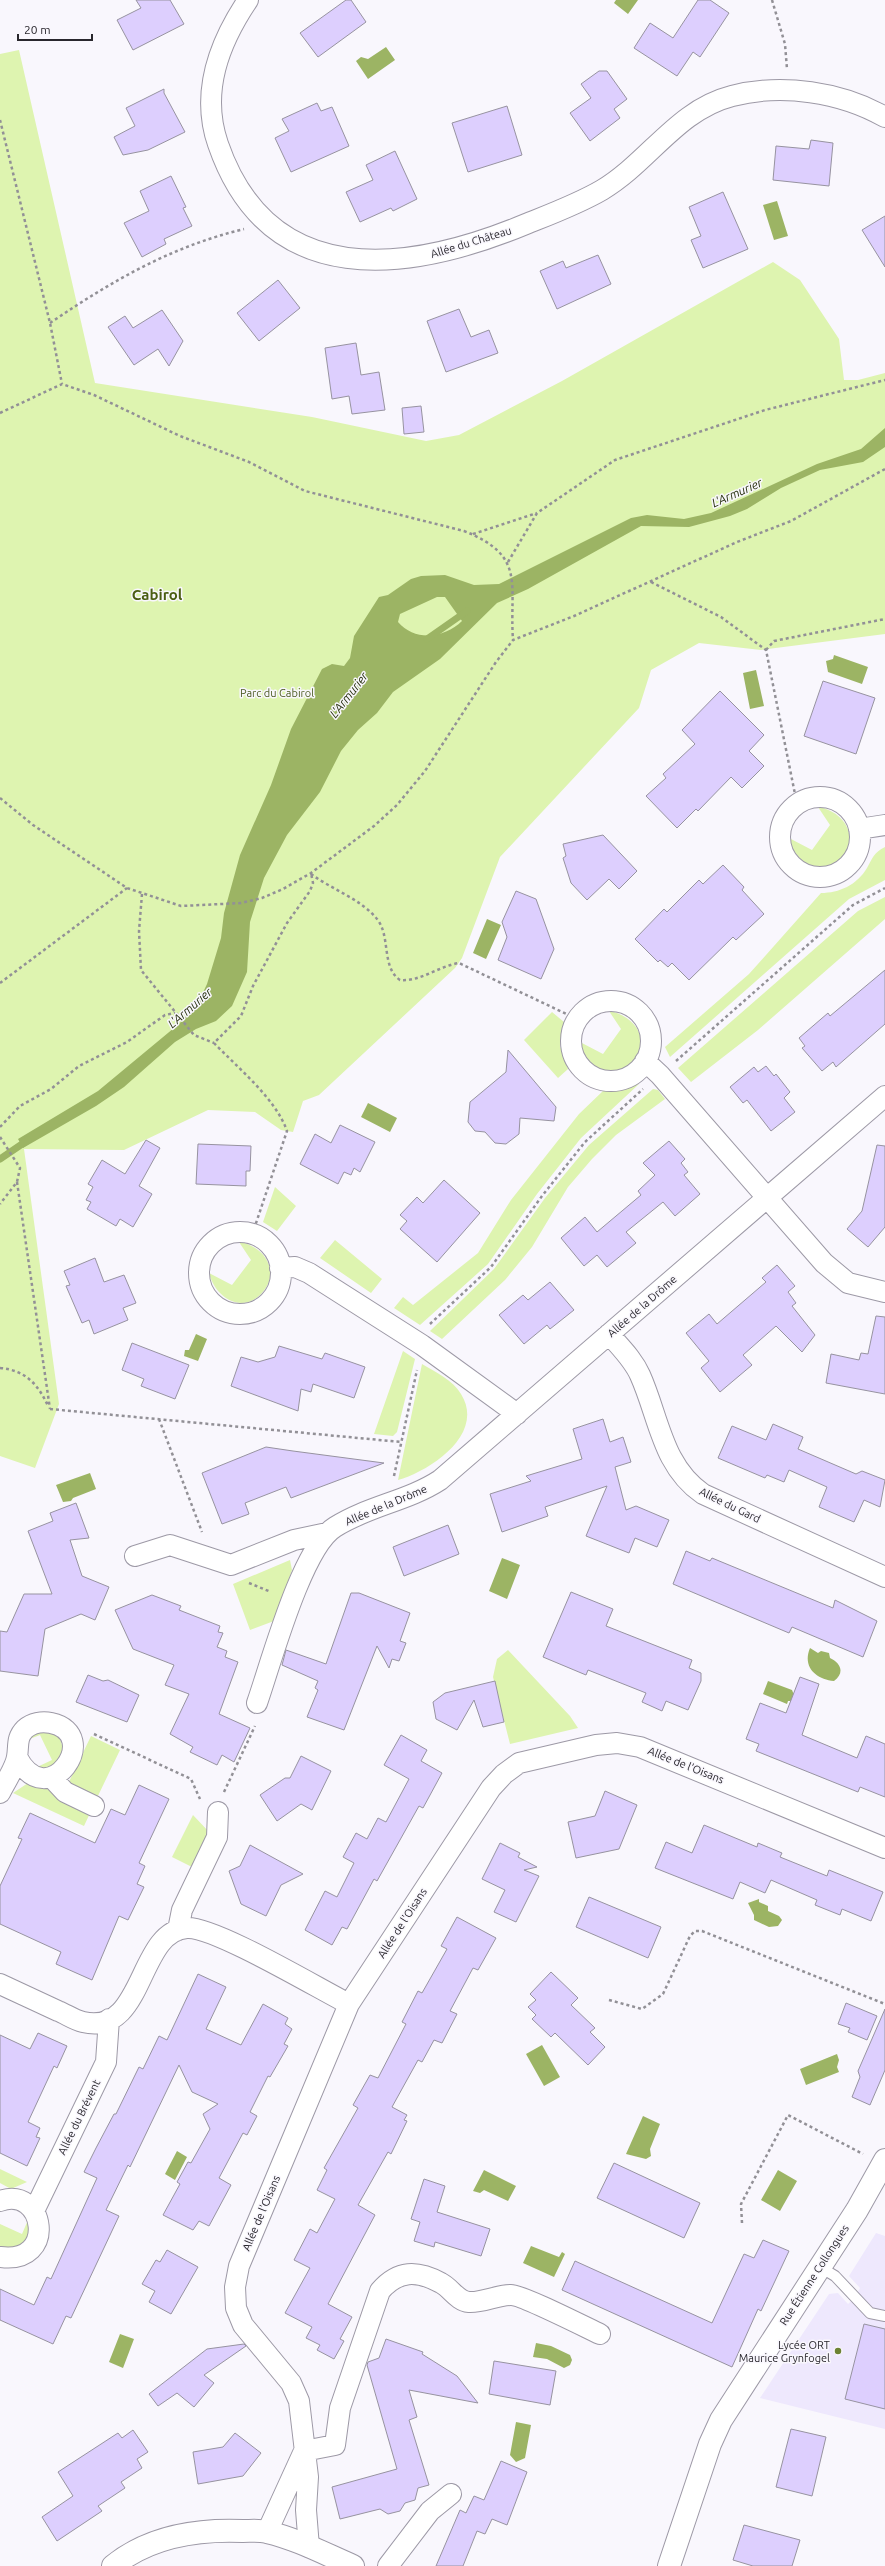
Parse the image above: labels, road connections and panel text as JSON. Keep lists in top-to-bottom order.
{
  "streets": {
    "main road": ["Rue Étienne Collongues"],
    "street": [
      "Allée du Château",
      "Allée de la Drôme",
      "Allée du Gard",
      "Allée de l'Oisans",
      "Allée du Brévent"
    ]
  },
  "crossings": [
    ["Allée de la Drôme", "Allée du Gard"]
  ],
  "districts": ["Cabirol"],
  "water": ["L'Armurier"],
  "parks": ["Parc du Cabirol"],
  "places": ["Lycée ORT Maurice Grynfogel"],
  "scale_bar": "20 m"
}
